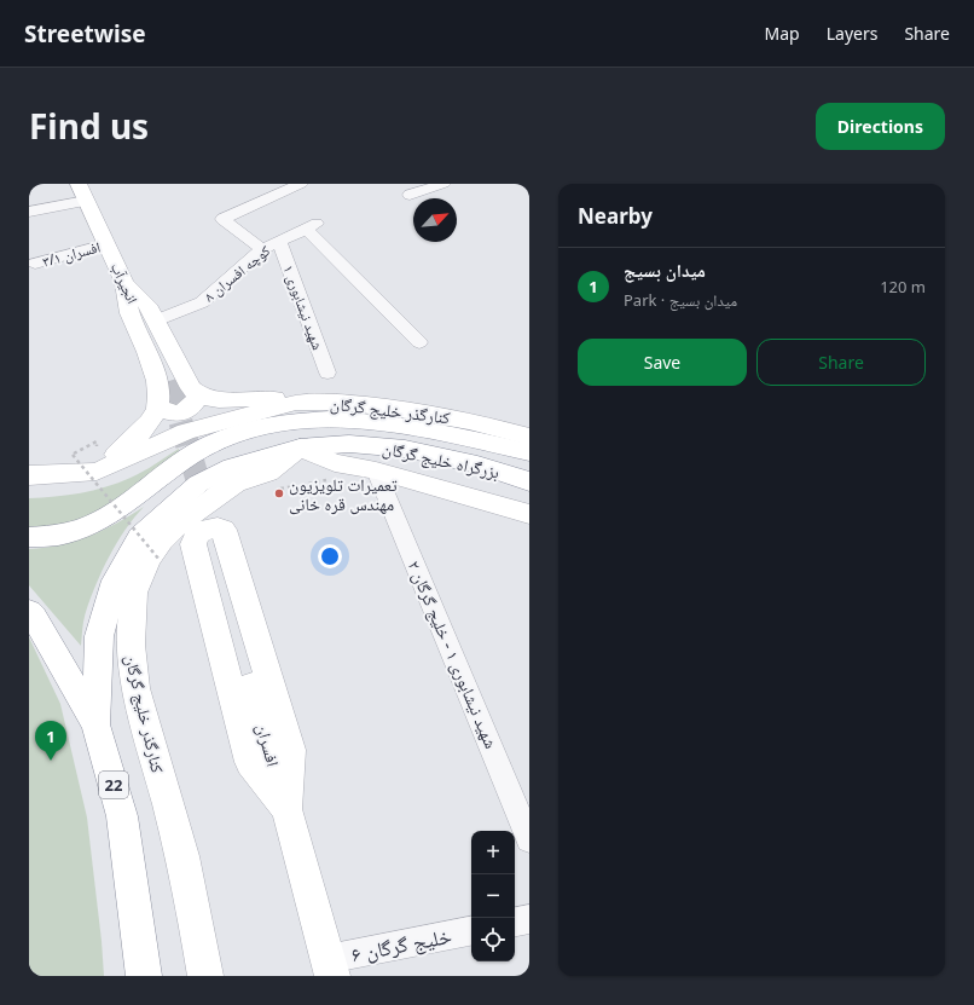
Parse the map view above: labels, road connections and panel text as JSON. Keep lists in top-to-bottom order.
{
  "streets": {
    "main road": [
      "انجیرآب",
      "کنارگذر خلیج گرگان",
      "بزرگراه خلیج گرگان",
      "افسران",
      "22"
    ],
    "street": [
      "افسران ۳/۱",
      "کوچه افسران ۸",
      "شهید نیشابوری ۱",
      "شهید نیشابوری ۱ - خلیج گرگان ۲",
      "خلیج گرگان ۶"
    ]
  },
  "crossings": [
    ["افسران ۳/۱", "انجیرآب"],
    ["کوچه افسران ۸", "شهید نیشابوری ۱"],
    ["کنارگذر خلیج گرگان", "بزرگراه خلیج گرگان"],
    ["کنارگذر خلیج گرگان", "افسران"],
    ["بزرگراه خلیج گرگان", "22"],
    ["افسران", "خلیج گرگان ۶"]
  ],
  "places": ["تعمیرات تلویزیون مهندس قره خانی"],
  "north": "top right",
  "page": {
    "header": "Streetwise",
    "nav": ["Map", "Layers", "Share"],
    "title": "Find us",
    "buttons": [
      "Directions",
      ["Save", "Share"]
    ],
    "heading": "Nearby",
    "list": [
      {
        "mark": "1",
        "name": "میدان بسیج",
        "note": "Park · میدان بسیج",
        "value": "120 m"
      }
    ],
    "pins": "1",
    "map_buttons": ["+", "−"]
  }
}
